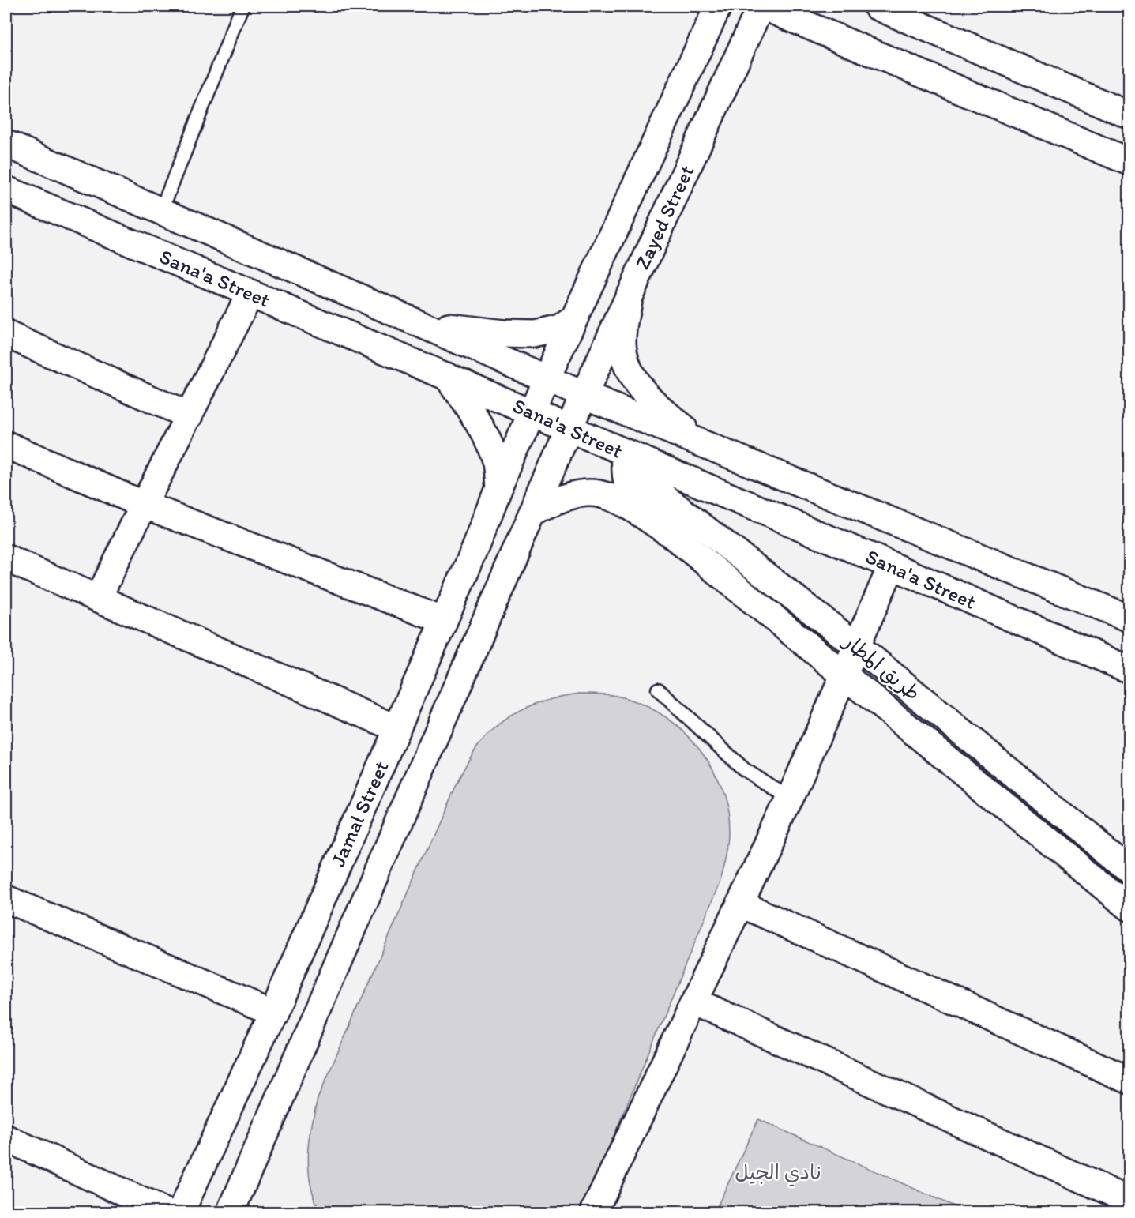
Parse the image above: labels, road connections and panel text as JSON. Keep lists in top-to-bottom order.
{
  "streets": {
    "main road": [
      "Zayed Street",
      "Sana'a Street",
      "طريق المطار",
      "Jamal Street"
    ]
  },
  "crossings": [
    ["Zayed Street", "Sana'a Street"],
    ["Zayed Street", "Jamal Street"],
    ["Sana'a Street", "طريق المطار"],
    ["Sana'a Street", "Jamal Street"]
  ],
  "parks": ["نادي الجيل"]
}
